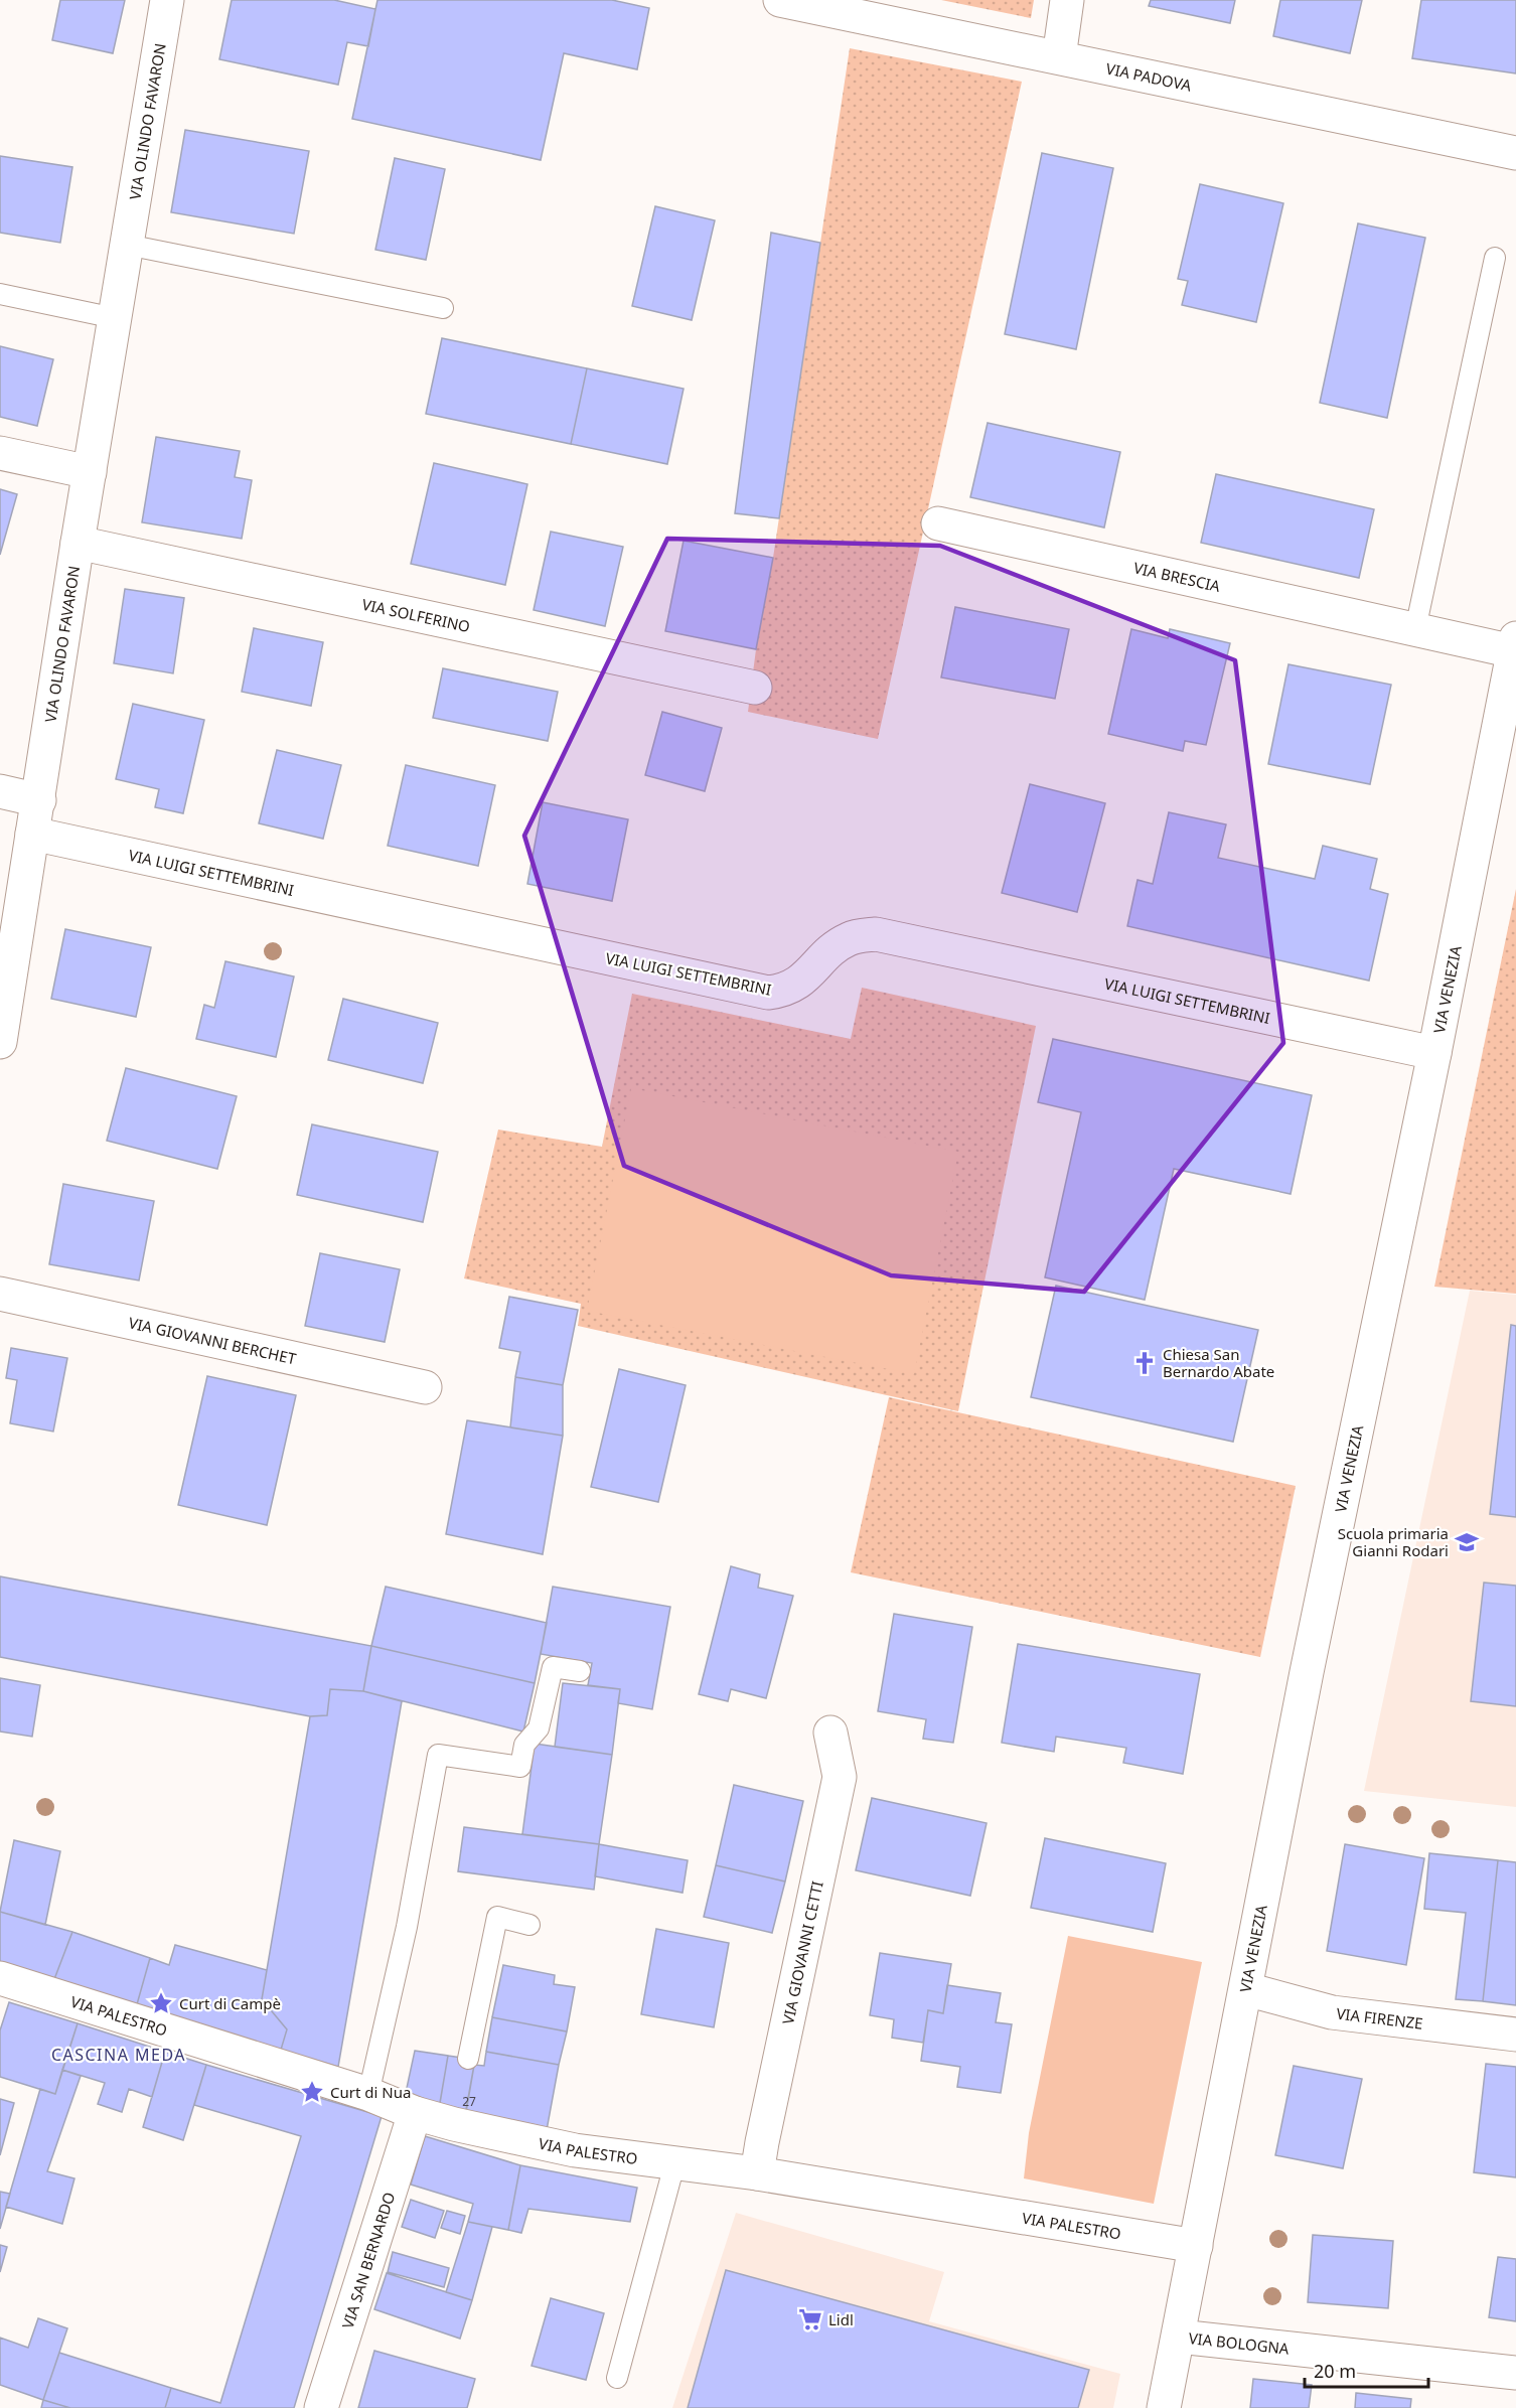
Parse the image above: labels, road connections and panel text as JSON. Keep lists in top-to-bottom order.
{
  "streets": {
    "street": [
      "VIA PADOVA",
      "VIA OLINDO FAVARON",
      "VIA BRESCIA",
      "VIA SOLFERINO",
      "VIA LUIGI SETTEMBRINI",
      "VIA VENEZIA",
      "VIA GIOVANNI BERCHET",
      "VIA GIOVANNI CETTI",
      "VIA PALESTRO",
      "VIA FIRENZE",
      "VIA SAN BERNARDO",
      "VIA BOLOGNA"
    ]
  },
  "crossings": [
    ["VIA OLINDO FAVARON", "VIA SOLFERINO"],
    ["VIA OLINDO FAVARON", "VIA LUIGI SETTEMBRINI"],
    ["VIA BRESCIA", "VIA VENEZIA"],
    ["VIA LUIGI SETTEMBRINI", "VIA VENEZIA"],
    ["VIA VENEZIA", "VIA PALESTRO"],
    ["VIA VENEZIA", "VIA FIRENZE"],
    ["VIA VENEZIA", "VIA BOLOGNA"],
    ["VIA GIOVANNI CETTI", "VIA PALESTRO"],
    ["VIA PALESTRO", "VIA SAN BERNARDO"]
  ],
  "districts": ["CASCINA MEDA"],
  "places": {
    "church": ["Chiesa San Bernardo Abate"],
    "school or university": ["Scuola primaria Gianni Rodari"],
    "place": ["Curt di Campè", "Curt di Nua"],
    "supermarket": ["Lidl"]
  },
  "house_numbers": ["27"],
  "scale_bar": "20 m"
}
